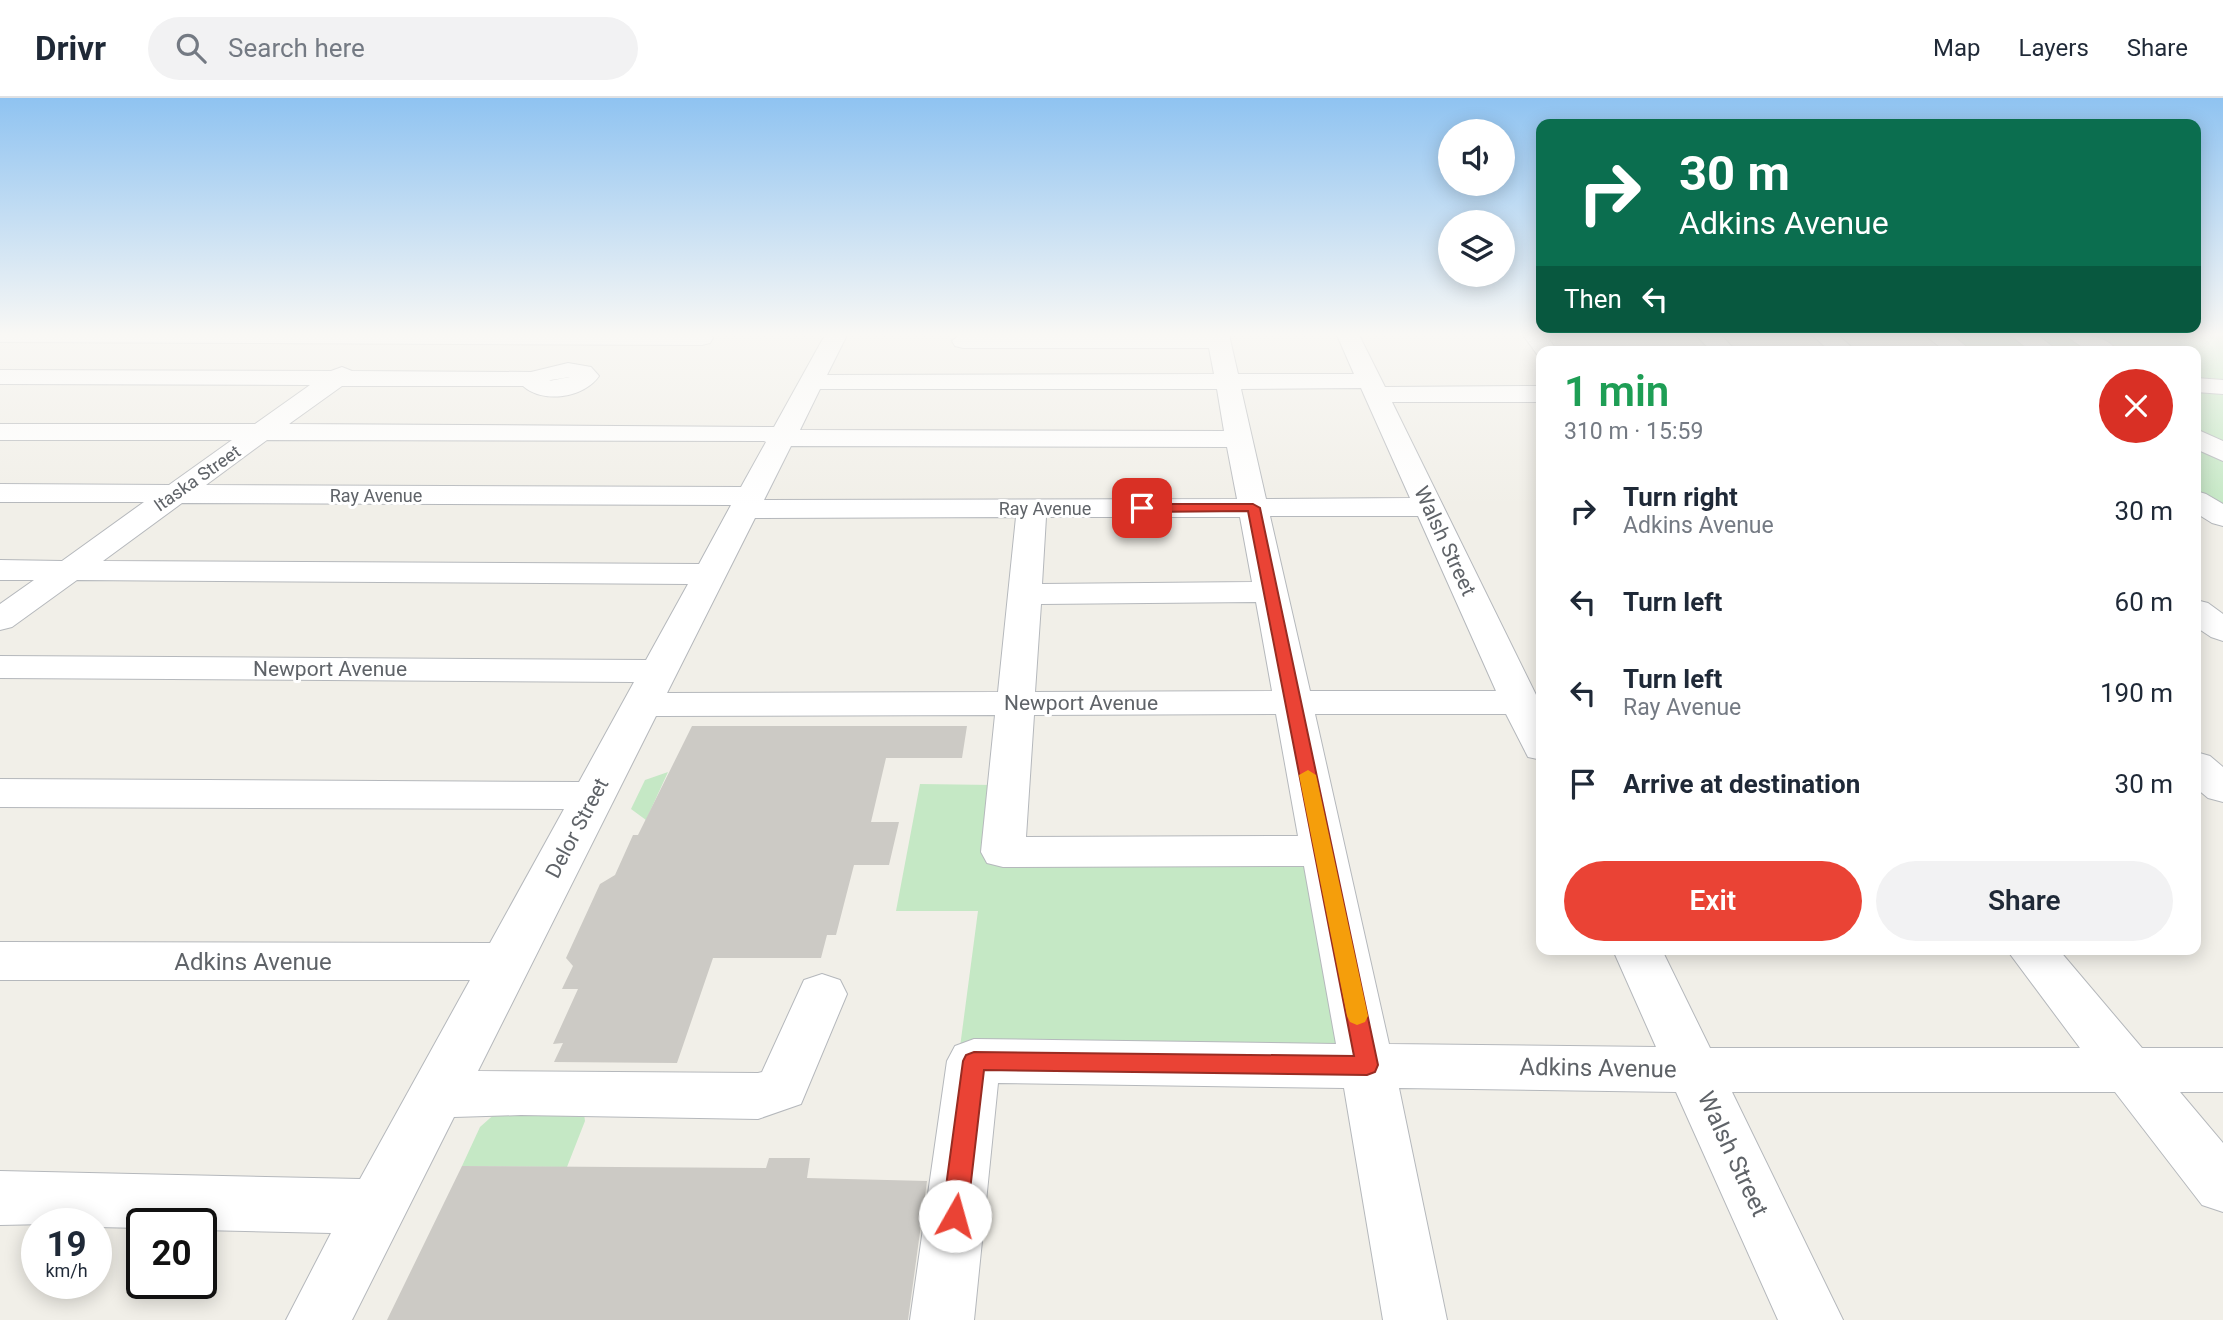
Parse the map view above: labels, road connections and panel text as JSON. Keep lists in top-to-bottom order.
{
  "streets": {
    "street": [
      "Itaska Street",
      "Ray Avenue",
      "Walsh Street",
      "Newport Avenue",
      "Delor Street",
      "Adkins Avenue"
    ]
  },
  "crossings": [
    ["Itaska Street", "Ray Avenue"],
    ["Ray Avenue", "Walsh Street"],
    ["Ray Avenue", "Delor Street"],
    ["Walsh Street", "Newport Avenue"],
    ["Walsh Street", "Adkins Avenue"],
    ["Newport Avenue", "Delor Street"],
    ["Delor Street", "Adkins Avenue"]
  ],
  "page": {
    "header": "Drivr",
    "search": "Search here",
    "nav": ["Map", "Layers", "Share"],
    "turn": ["30 m", "Adkins Avenue"],
    "then": "Then",
    "heading": ["1 min", "310 m · 15:59"],
    "list": [
      {
        "name": "Turn right",
        "note": "Adkins Avenue",
        "value": "30 m"
      },
      {
        "name": "Turn left",
        "value": "60 m"
      },
      {
        "name": "Turn left",
        "note": "Ray Avenue",
        "value": "190 m"
      },
      {
        "name": "Arrive at destination",
        "value": "30 m"
      }
    ],
    "buttons": ["Exit", "Share"],
    "speed": "19 km/h",
    "limit": "20"
  }
}
